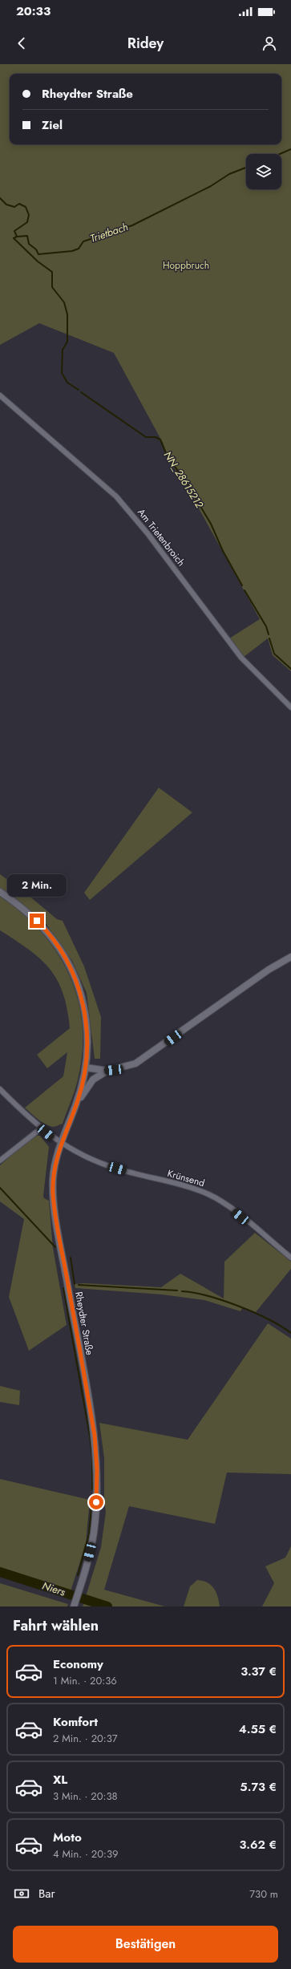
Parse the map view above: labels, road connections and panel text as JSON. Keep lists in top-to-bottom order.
{
  "streets": {
    "main road": ["Rheydter Straße"],
    "street": ["Am Trietenbroich", "Krünsend"]
  },
  "crossings": [
    ["Krünsend", "Rheydter Straße"]
  ],
  "water": ["Trietbach", "NN_28615212", "Niers"],
  "parks": ["Hoppbruch"],
  "page": {
    "status": "20:33",
    "header": "Ridey",
    "banner": ["Rheydter Straße", "Ziel"],
    "bubble": "2 Min.",
    "heading": "Fahrt wählen",
    "list": [
      {
        "name": "Economy",
        "note": "1 Min. · 20:36",
        "value": "3.37 €"
      },
      {
        "name": "Komfort",
        "note": "2 Min. · 20:37",
        "value": "4.55 €"
      },
      {
        "name": "XL",
        "note": "3 Min. · 20:38",
        "value": "5.73 €"
      },
      {
        "name": "Moto",
        "note": "4 Min. · 20:39",
        "value": "3.62 €"
      }
    ],
    "pay": ["Bar", "730 m"],
    "buttons": "Bestätigen"
  }
}
